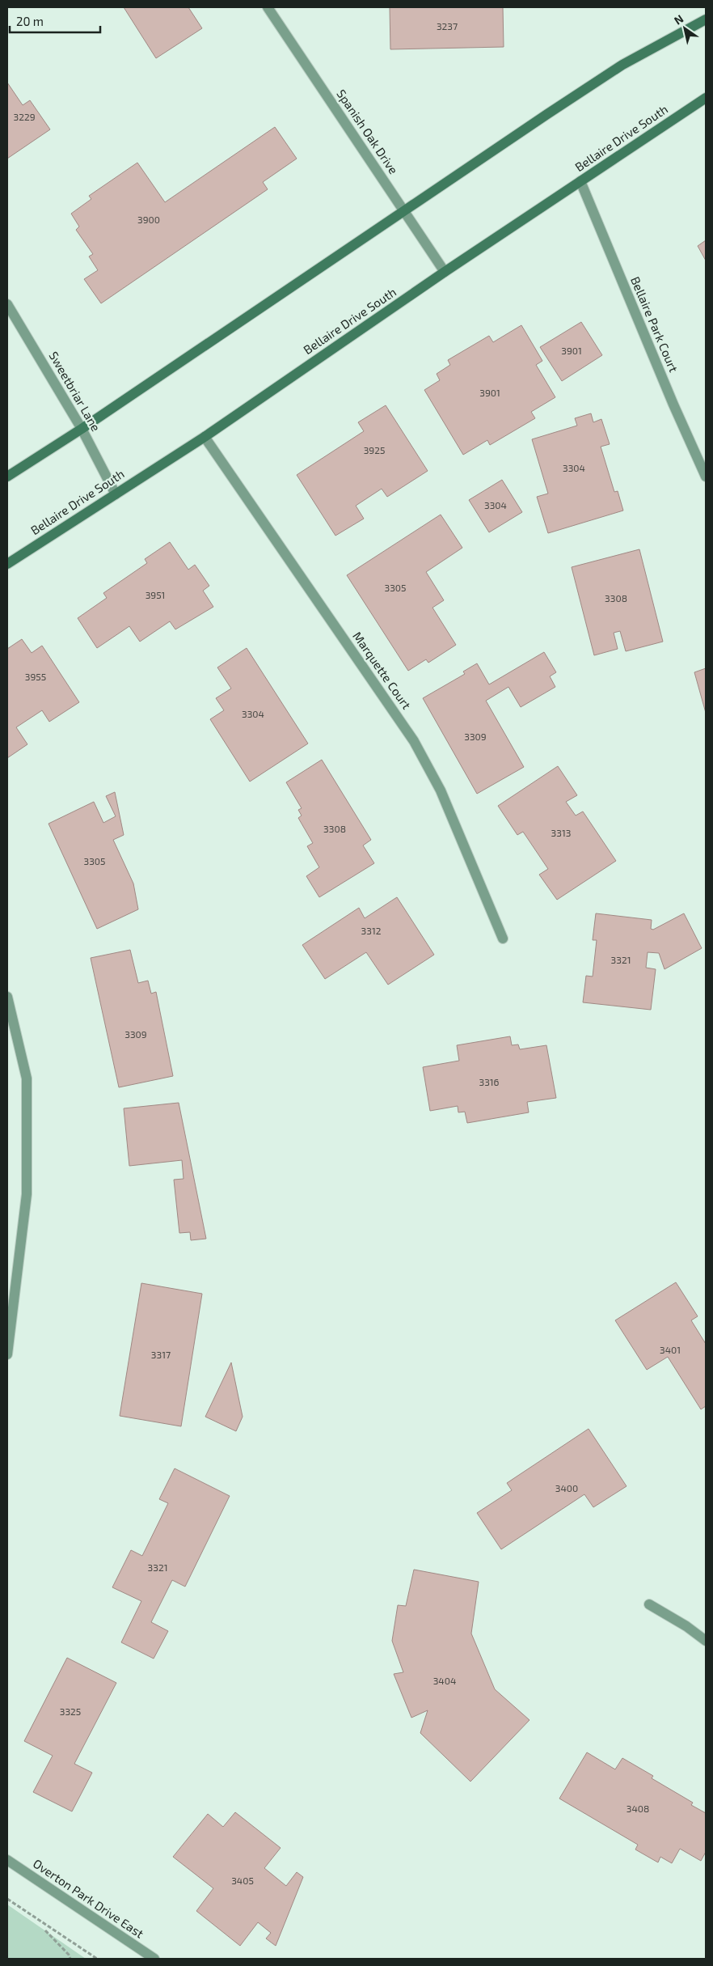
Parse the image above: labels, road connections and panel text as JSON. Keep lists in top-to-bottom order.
{
  "streets": {
    "main road": ["Bellaire Drive South"],
    "street": [
      "Spanish Oak Drive",
      "Bellaire Park Court",
      "Sweetbriar Lane",
      "Marquette Court",
      "Overton Park Drive East"
    ]
  },
  "crossings": [
    ["Spanish Oak Drive", "Bellaire Drive South"],
    ["Bellaire Drive South", "Bellaire Park Court"],
    ["Bellaire Drive South", "Sweetbriar Lane"],
    ["Bellaire Drive South", "Marquette Court"]
  ],
  "house_numbers": [
    "3237",
    "3229",
    "3900",
    "3901",
    "3901",
    "3925",
    "3304",
    "3304",
    "3305",
    "3951",
    "3308",
    "3955",
    "3304",
    "3309",
    "3308",
    "3313",
    "3305",
    "3312",
    "3321",
    "3309",
    "3316",
    "3401",
    "3317",
    "3400",
    "3321",
    "3404",
    "3325",
    "3408",
    "3405"
  ],
  "scale_bar": "20 m",
  "north": "top left"
}
